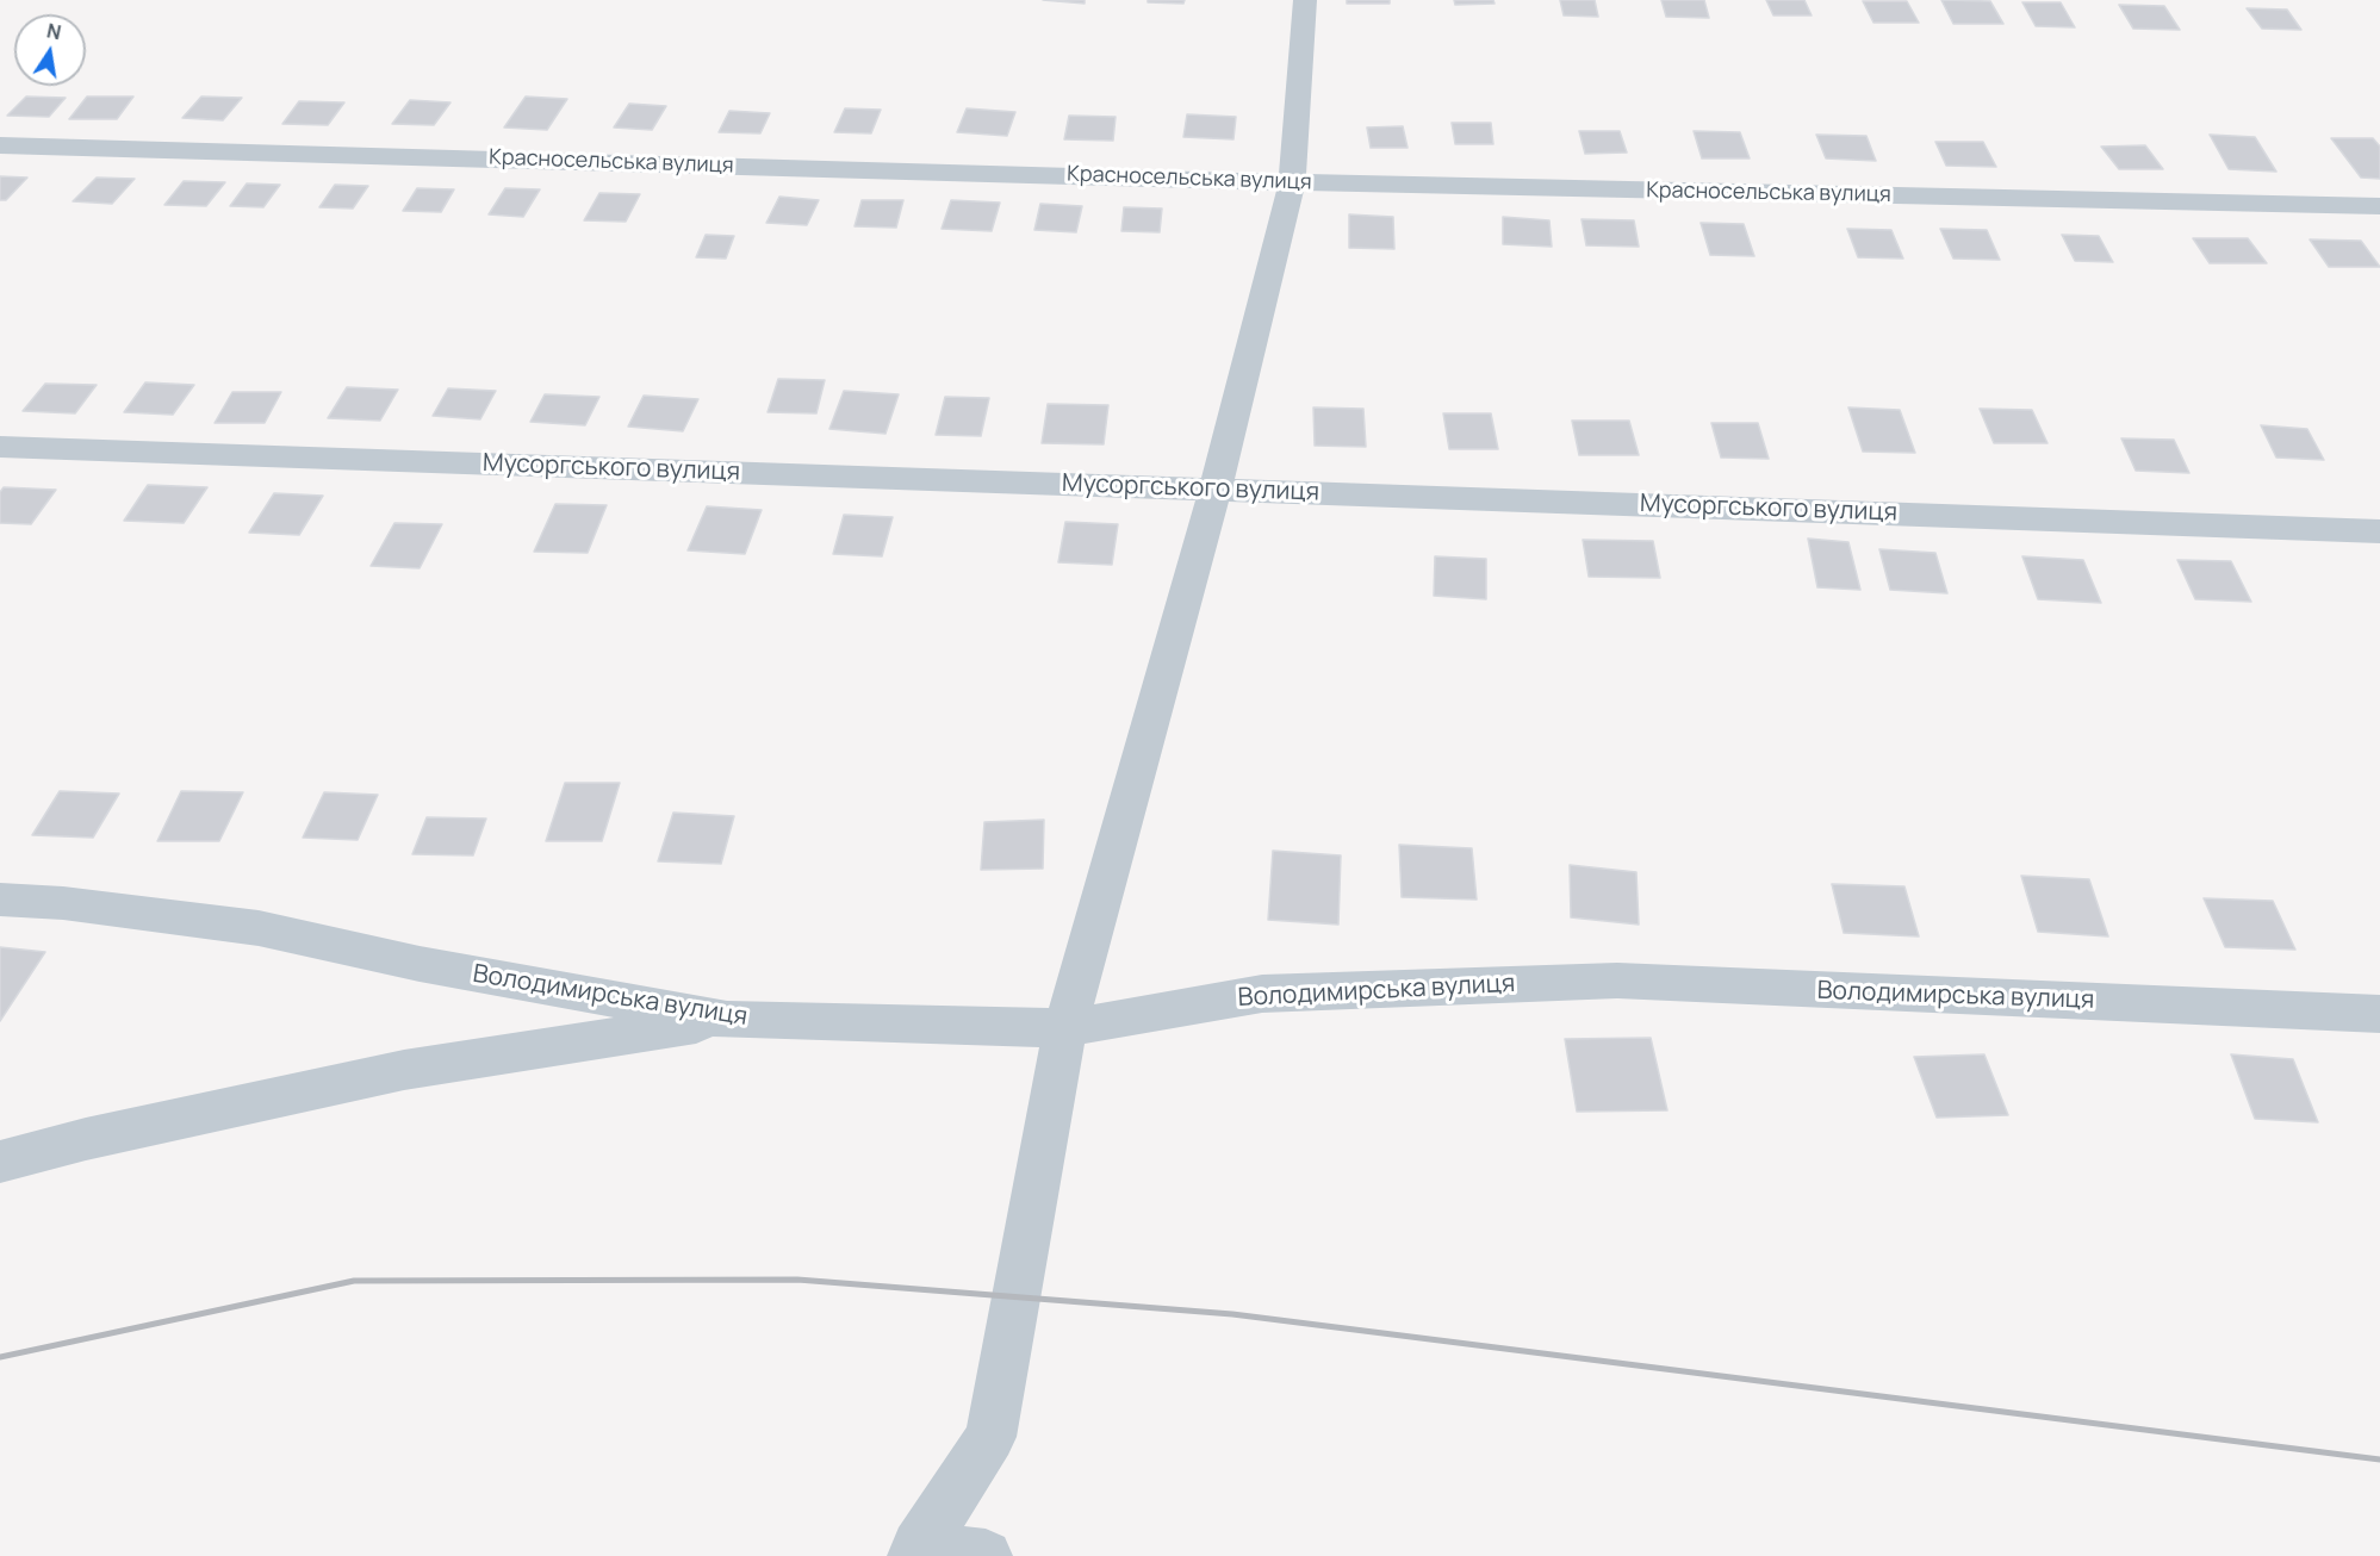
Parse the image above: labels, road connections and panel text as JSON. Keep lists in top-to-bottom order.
{
  "streets": {
    "street": ["Красносельська вулиця", "Мусоргського вулиця", "Володимирська вулиця"]
  },
  "north": "top"
}
